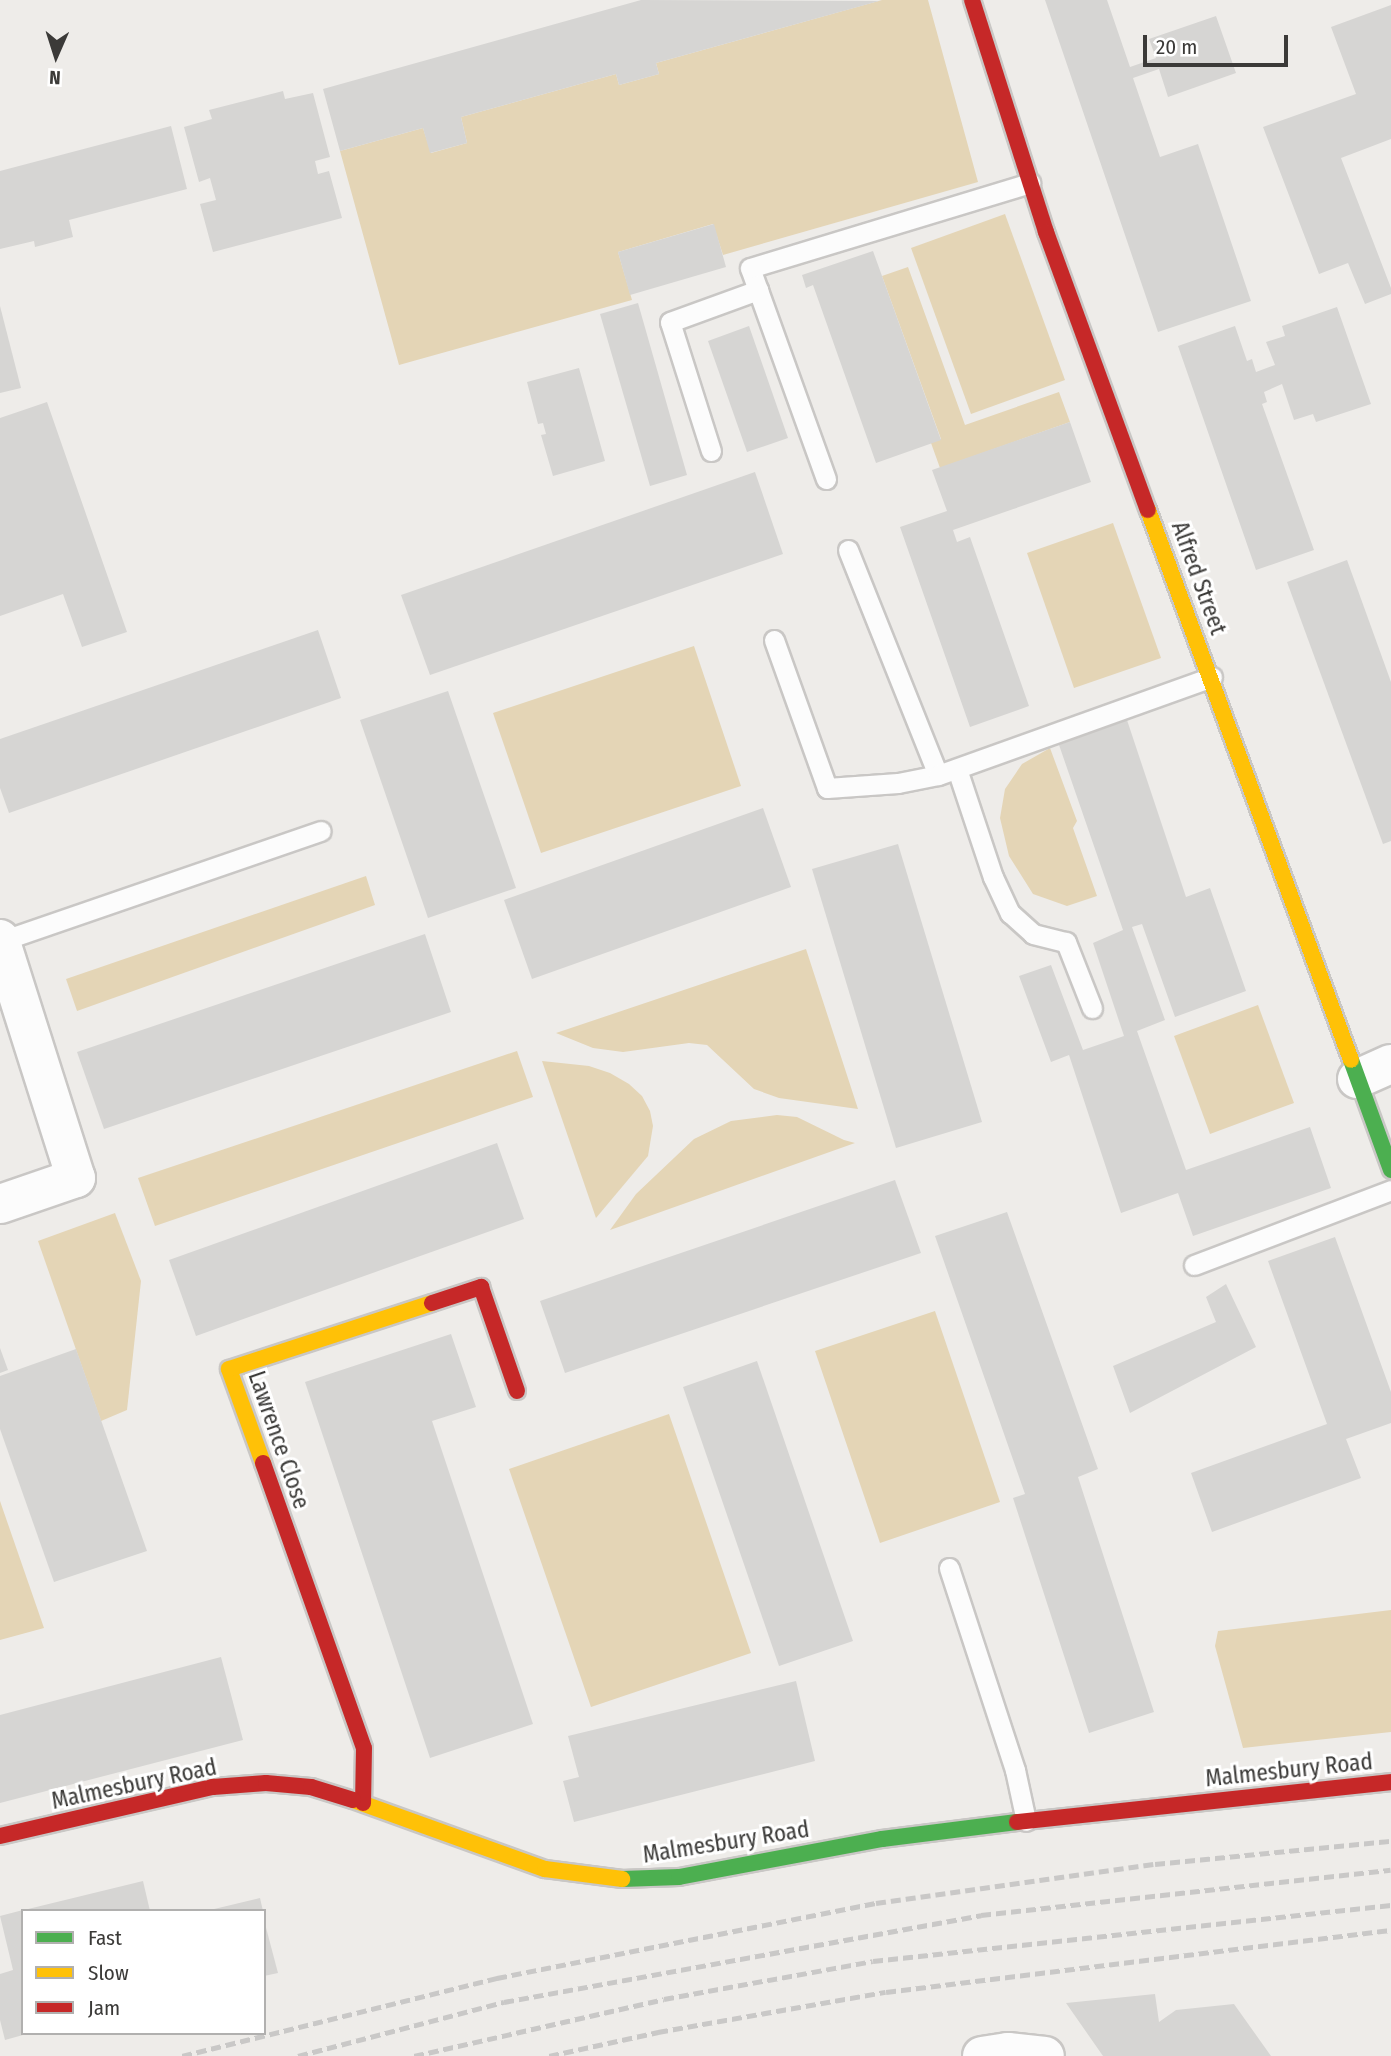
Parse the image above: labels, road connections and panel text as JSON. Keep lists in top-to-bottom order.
{
  "streets": {
    "street": ["Alfred Street", "Lawrence Close", "Malmesbury Road"]
  },
  "crossings": [
    ["Lawrence Close", "Malmesbury Road"]
  ],
  "legend": ["Fast", "Slow", "Jam"],
  "scale_bar": "20 m",
  "north": "bottom"
}
